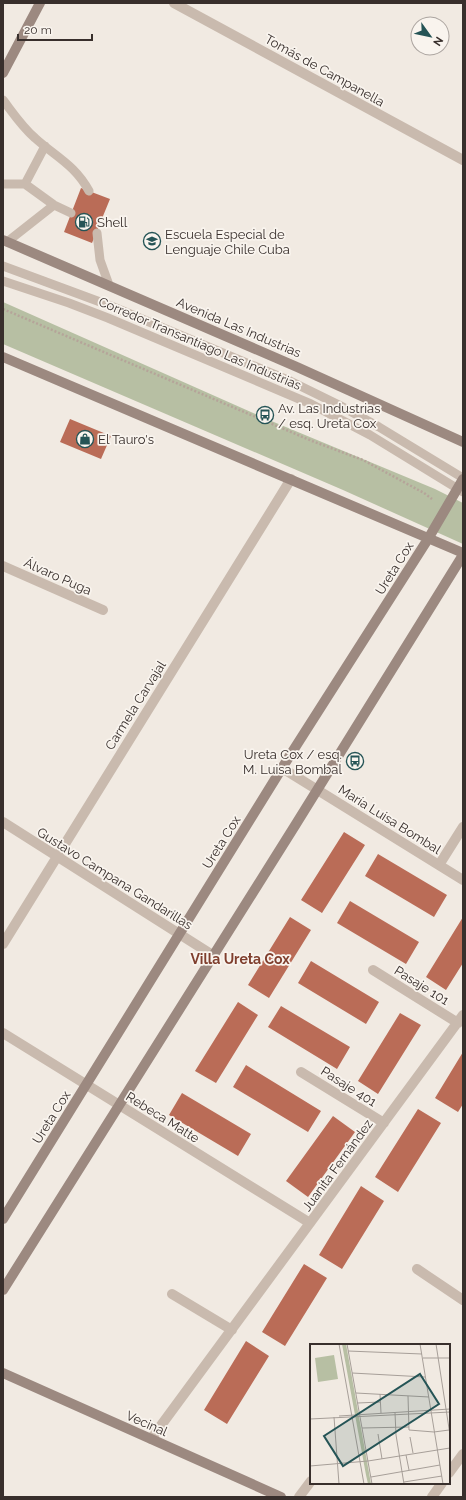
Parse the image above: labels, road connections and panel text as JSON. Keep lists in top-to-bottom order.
{
  "streets": {
    "street": [
      "Tomás de Campanella",
      "Avenida Las Industrias",
      "Ureta Cox",
      "Álvaro Puga",
      "Carmela Carvajal",
      "María Luisa Bombal",
      "Gustavo Campana Gandarillas",
      "Pasaje 101",
      "Pasaje 401",
      "Rebeca Matte",
      "Juanita Fernández",
      "Vecinal"
    ],
    "lane": ["Corredor Transantiago Las Industrias"]
  },
  "crossings": [
    ["Corredor Transantiago Las Industrias", "Ureta Cox"],
    ["Ureta Cox", "María Luisa Bombal"],
    ["Ureta Cox", "Gustavo Campana Gandarillas"],
    ["Ureta Cox", "Rebeca Matte"],
    ["Carmela Carvajal", "Gustavo Campana Gandarillas"],
    ["Pasaje 101", "Juanita Fernández"],
    ["Pasaje 401", "Juanita Fernández"],
    ["Rebeca Matte", "Juanita Fernández"],
    ["Juanita Fernández", "Vecinal"]
  ],
  "districts": ["Villa Ureta Cox"],
  "places": {
    "fuel station": ["Shell"],
    "school or university": ["Escuela Especial de Lenguaje Chile Cuba"],
    "bus stop": ["Av. Las Industrias / esq. Ureta Cox", "Ureta Cox / esq. M. Luisa Bombal"],
    "shop": ["El Tauro's"]
  },
  "scale_bar": "20 m",
  "north": "bottom right"
}
